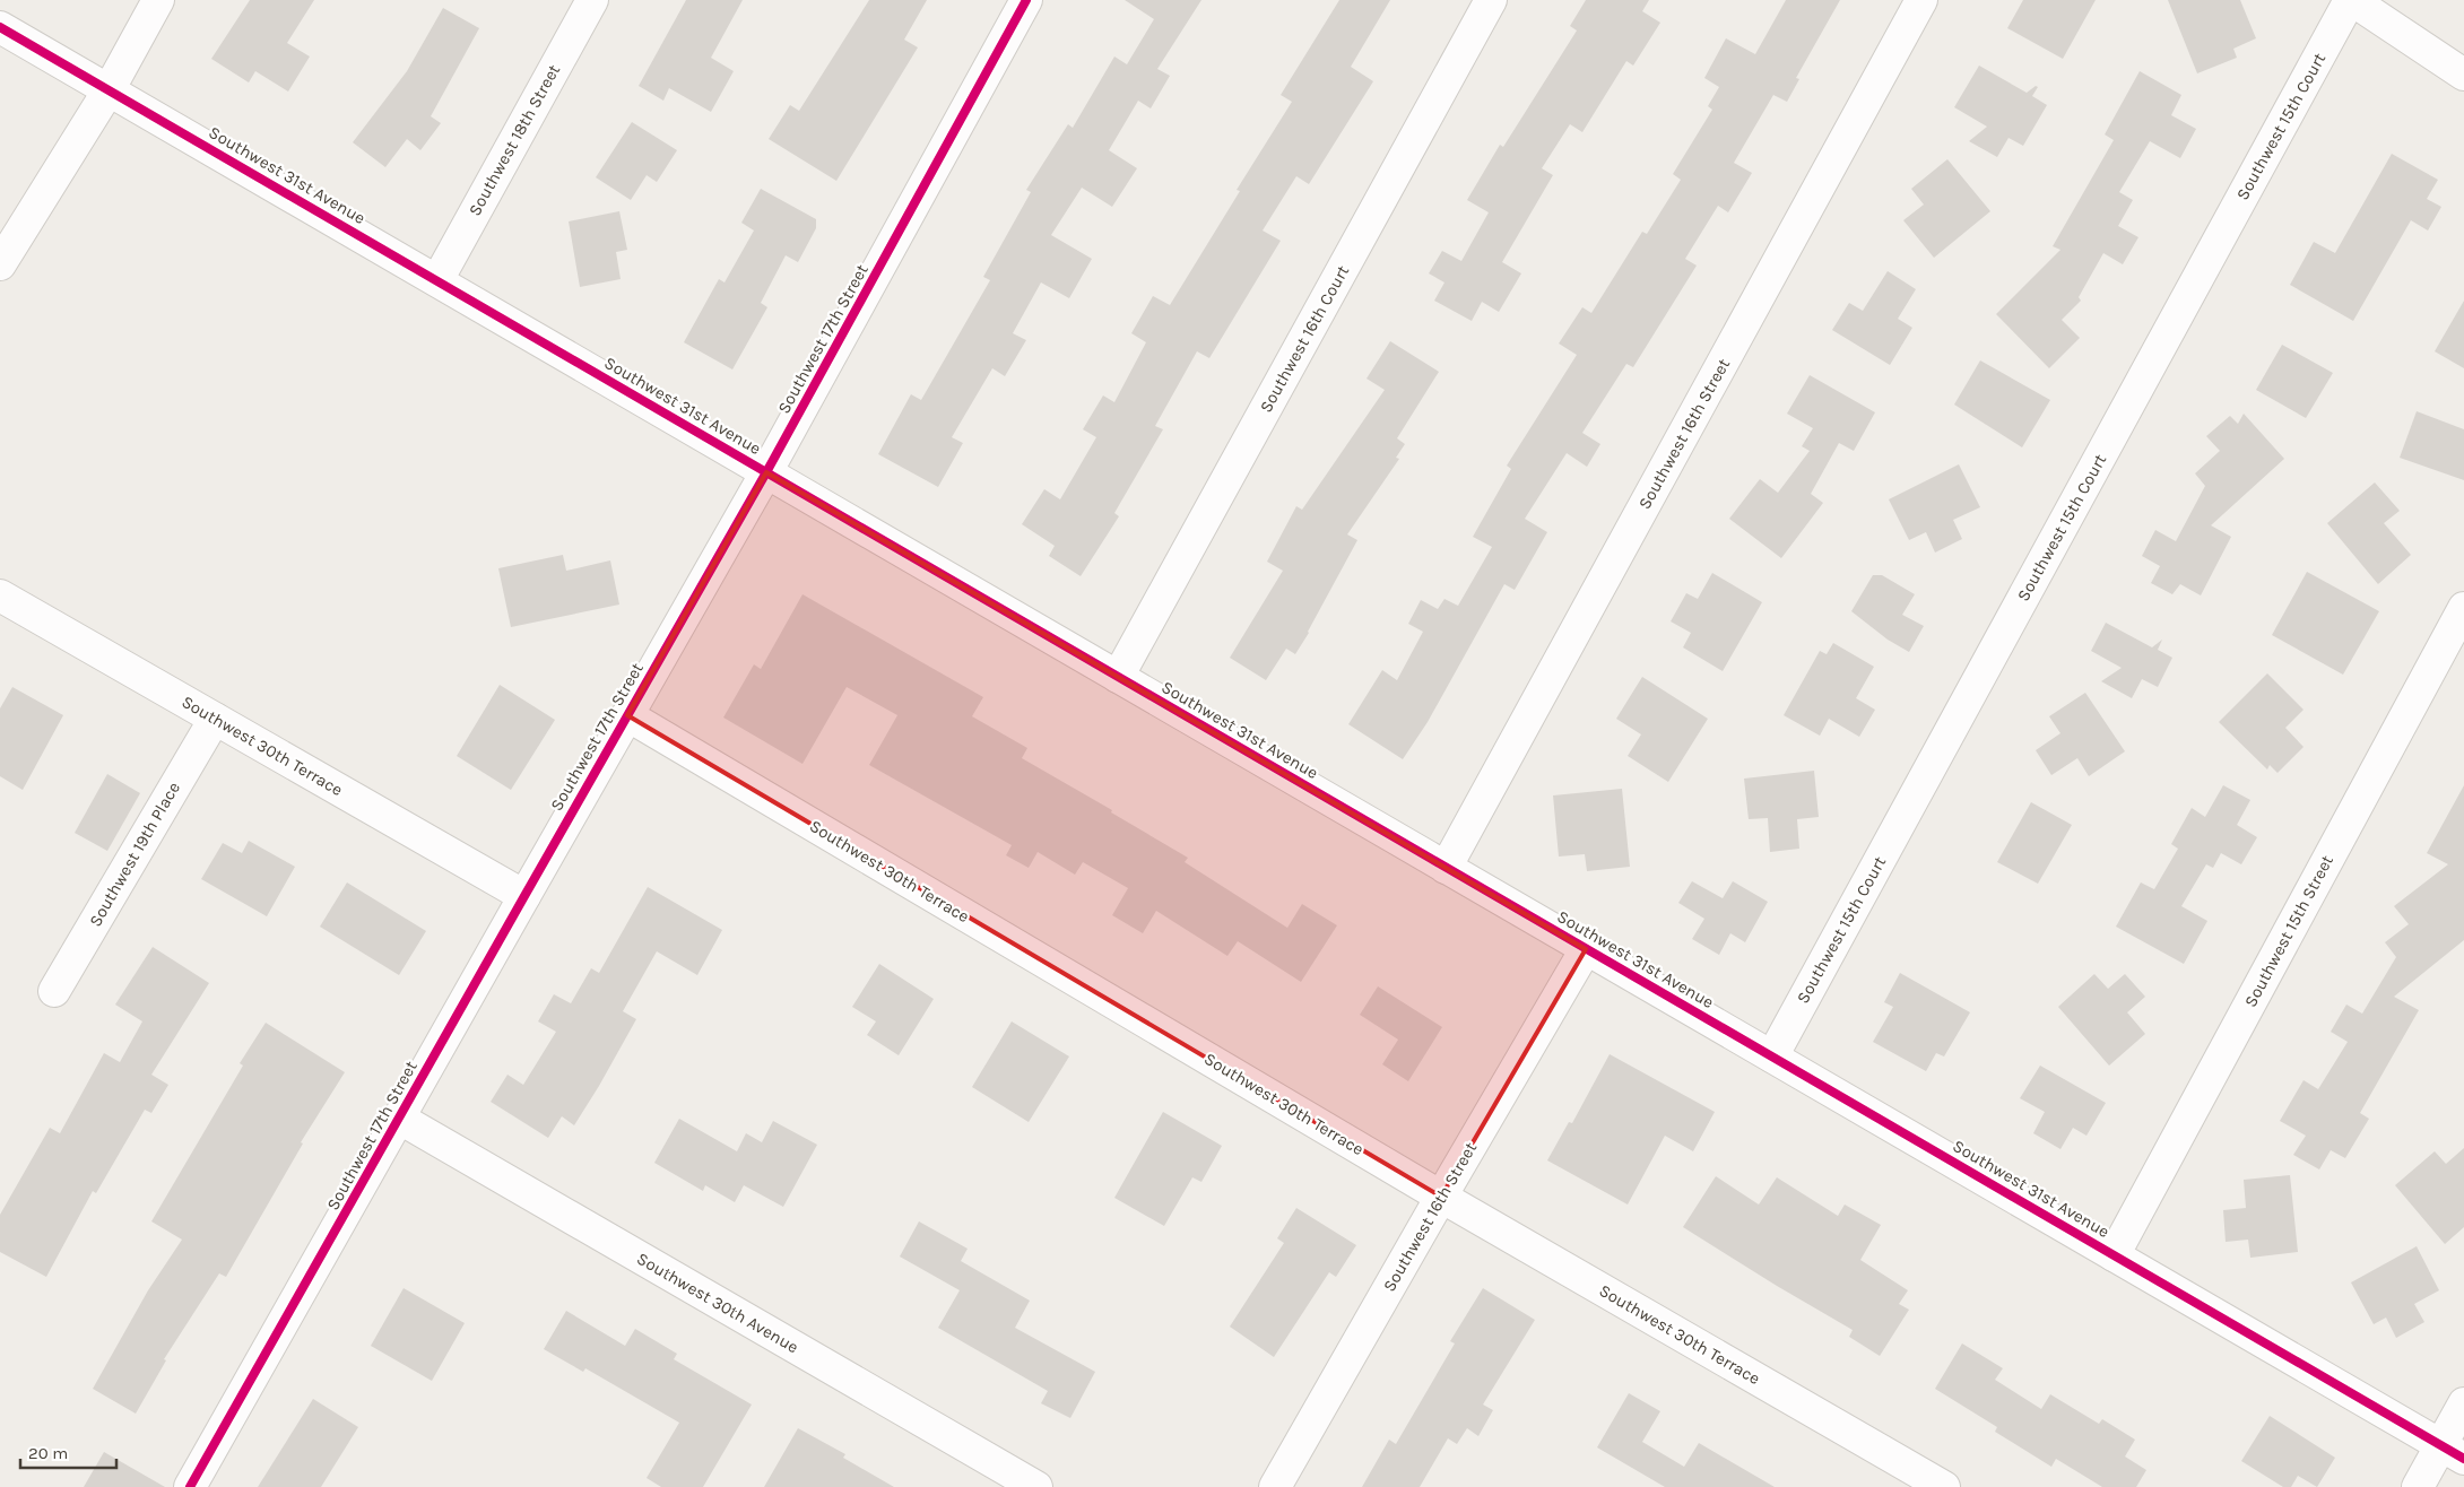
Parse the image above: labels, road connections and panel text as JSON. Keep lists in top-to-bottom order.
{
  "streets": {
    "street": [
      "Southwest 15th Court",
      "Southwest 18th Street",
      "Southwest 31st Avenue",
      "Southwest 17th Street",
      "Southwest 16th Court",
      "Southwest 16th Street",
      "Southwest 30th Terrace",
      "Southwest 19th Place",
      "Southwest 15th Street",
      "Southwest 30th Avenue"
    ]
  },
  "crossings": [
    ["Southwest 15th Court", "Southwest 31st Avenue"],
    ["Southwest 18th Street", "Southwest 31st Avenue"],
    ["Southwest 31st Avenue", "Southwest 17th Street"],
    ["Southwest 31st Avenue", "Southwest 16th Court"],
    ["Southwest 31st Avenue", "Southwest 16th Street"],
    ["Southwest 31st Avenue", "Southwest 15th Street"],
    ["Southwest 17th Street", "Southwest 30th Terrace"],
    ["Southwest 17th Street", "Southwest 30th Avenue"],
    ["Southwest 16th Street", "Southwest 30th Terrace"],
    ["Southwest 30th Terrace", "Southwest 19th Place"]
  ],
  "scale_bar": "20 m"
}
